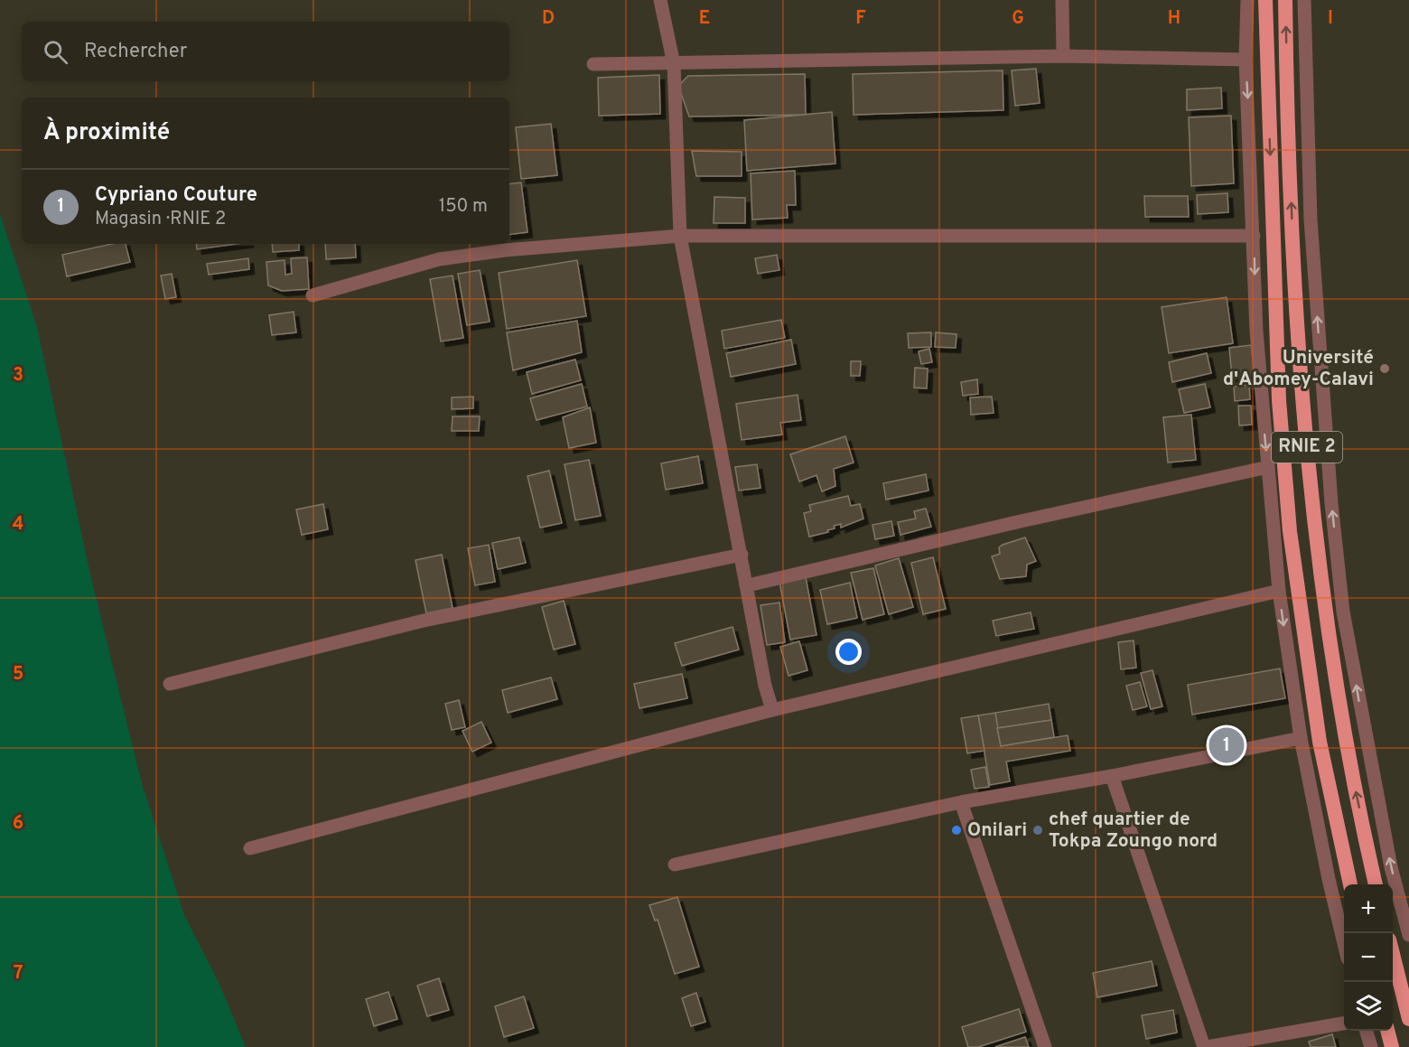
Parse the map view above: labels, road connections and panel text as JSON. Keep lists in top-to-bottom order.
{
  "streets": {
    "highway": ["RNIE 2"]
  },
  "places": ["Université d'Abomey-Calavi", "Onilari", "chef quartier de Tokpa Zoungo nord"],
  "page": {
    "search": "Rechercher",
    "heading": "À proximité",
    "list": [
      {
        "mark": "1",
        "name": "Cypriano Couture",
        "note": "Magasin · RNIE 2",
        "value": "150 m"
      }
    ],
    "pins": "1",
    "map_buttons": ["+", "−"]
  },
  "grid": {
    "columns": [
      "D",
      "E",
      "F",
      "G",
      "H",
      "I"
    ],
    "rows": [
      "3",
      "4",
      "5",
      "6",
      "7"
    ]
  }
}
